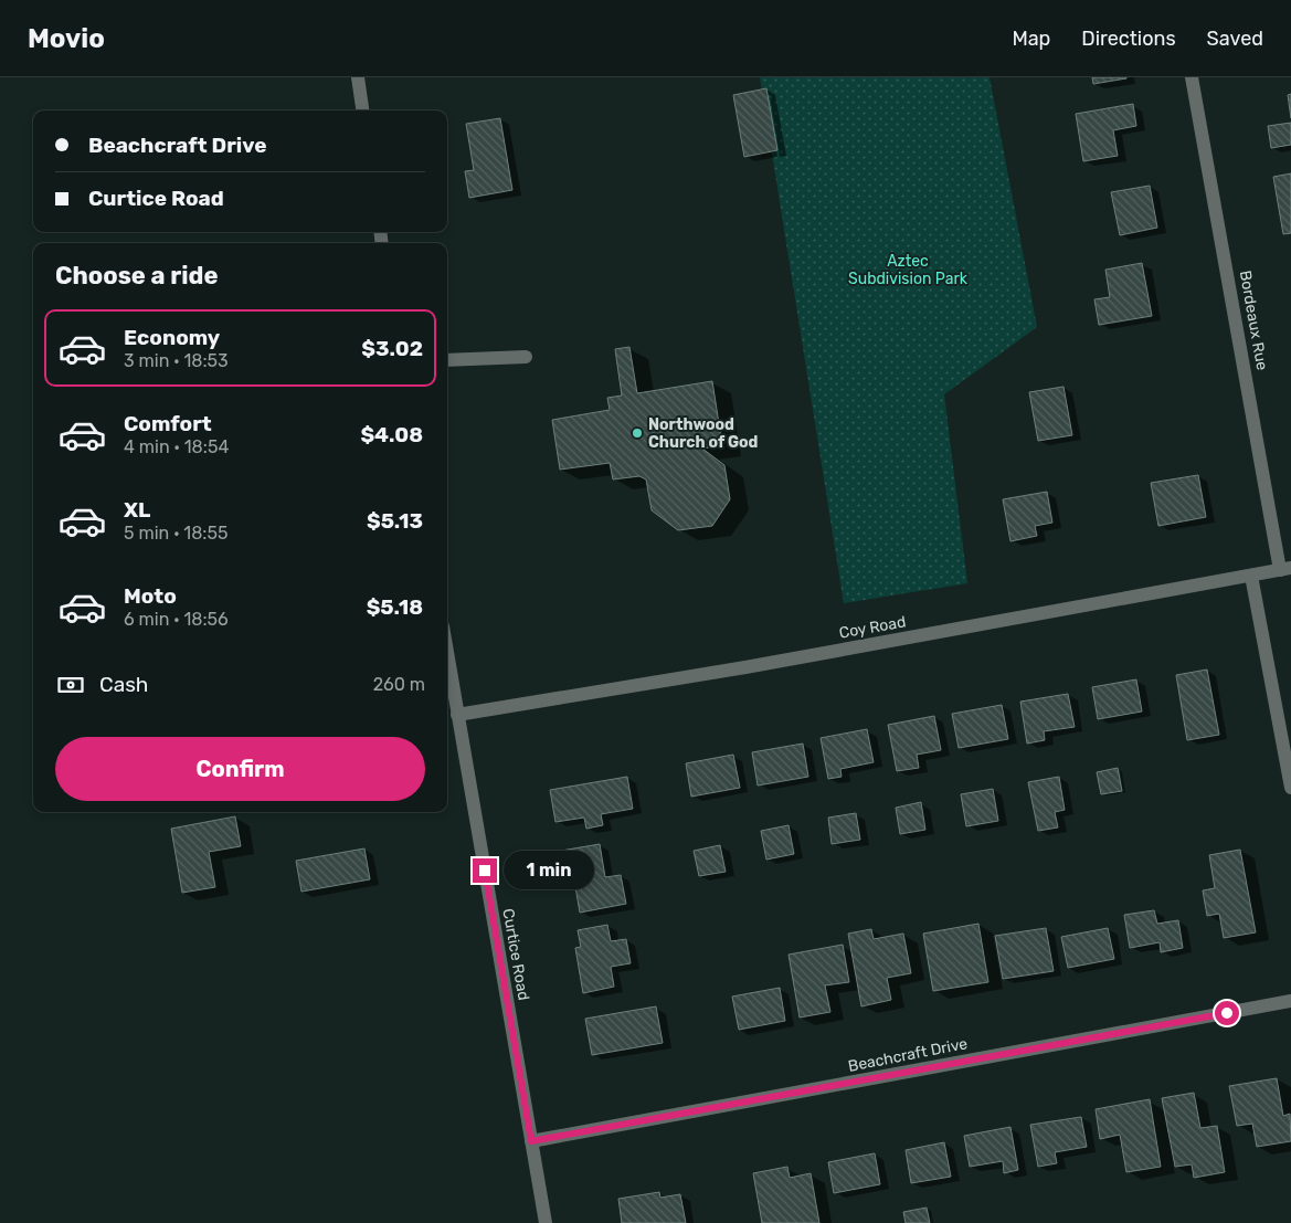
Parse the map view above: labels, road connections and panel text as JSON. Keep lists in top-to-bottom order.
{
  "streets": {
    "street": [
      "Bordeaux Rue",
      "Coy Road",
      "Curtice Road",
      "Beachcraft Drive"
    ]
  },
  "crossings": [
    ["Bordeaux Rue", "Coy Road"],
    ["Coy Road", "Curtice Road"],
    ["Curtice Road", "Beachcraft Drive"]
  ],
  "parks": ["Aztec Subdivision Park"],
  "places": ["Northwood Church of God"],
  "page": {
    "header": "Movio",
    "nav": ["Map", "Directions", "Saved"],
    "banner": ["Beachcraft Drive", "Curtice Road"],
    "heading": "Choose a ride",
    "list": [
      {
        "name": "Economy",
        "note": "3 min · 18:53",
        "value": "$3.02"
      },
      {
        "name": "Comfort",
        "note": "4 min · 18:54",
        "value": "$4.08"
      },
      {
        "name": "XL",
        "note": "5 min · 18:55",
        "value": "$5.13"
      },
      {
        "name": "Moto",
        "note": "6 min · 18:56",
        "value": "$5.18"
      }
    ],
    "pay": ["Cash", "260 m"],
    "buttons": "Confirm",
    "bubble": "1 min"
  }
}
